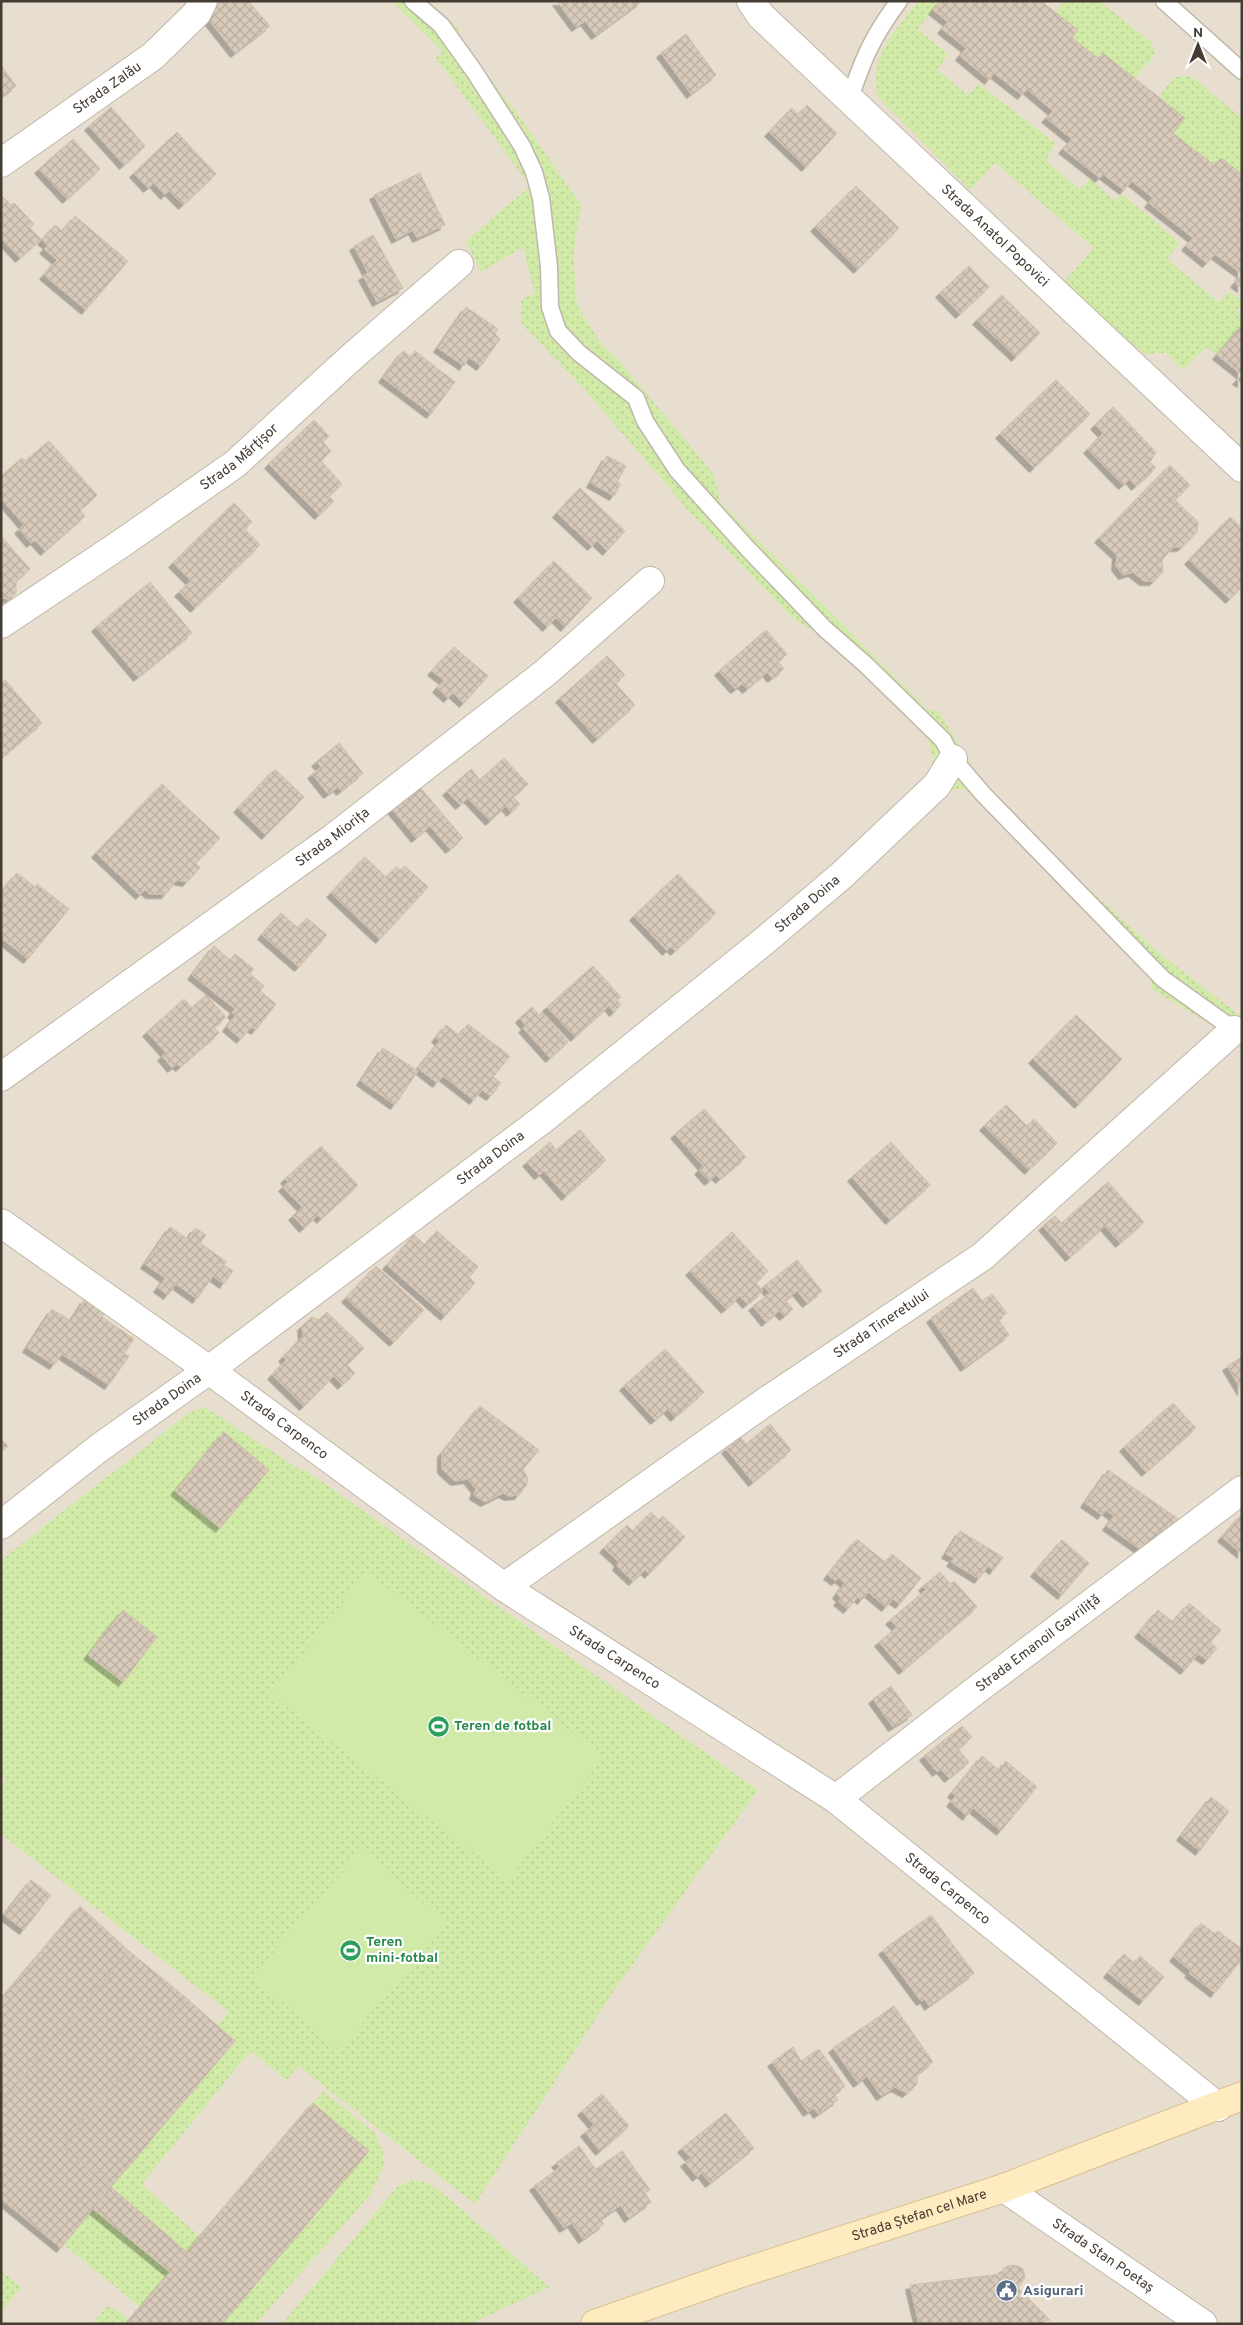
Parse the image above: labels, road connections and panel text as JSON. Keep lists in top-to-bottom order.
{
  "streets": {
    "main road": ["Strada Ștefan cel Mare"],
    "street": [
      "Strada Zalău",
      "Strada Anatol Popovici",
      "Strada Mărțișor",
      "Strada Miorița",
      "Strada Doina",
      "Strada Tineretului",
      "Strada Carpenco",
      "Strada Emanoil Gavriliță",
      "Strada Stan Poetaș"
    ]
  },
  "crossings": [
    ["Strada Doina", "Strada Carpenco"],
    ["Strada Tineretului", "Strada Carpenco"],
    ["Strada Carpenco", "Strada Emanoil Gavriliță"],
    ["Strada Carpenco", "Strada Ștefan cel Mare"],
    ["Strada Ștefan cel Mare", "Strada Stan Poetaș"]
  ],
  "places": {
    "sports": ["Teren de fotbal", "Teren mini-fotbal"],
    "public building": ["Asigurari"]
  },
  "north": "top"
}
